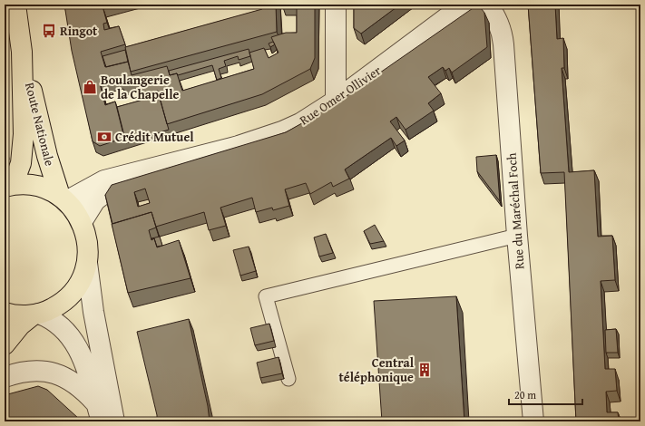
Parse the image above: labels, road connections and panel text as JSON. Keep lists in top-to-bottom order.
{
  "streets": {
    "main road": ["Route Nationale"],
    "street": ["Rue Omer Ollivier", "Rue du Maréchal Foch"]
  },
  "crossings": [
    ["Rue Omer Ollivier", "Route Nationale"]
  ],
  "places": {
    "bus stop": ["Ringot"],
    "shop": ["Boulangerie de la Chapelle"],
    "bank": ["Crédit Mutuel"],
    "building": ["Central téléphonique"]
  },
  "scale_bar": "20 m"
}
